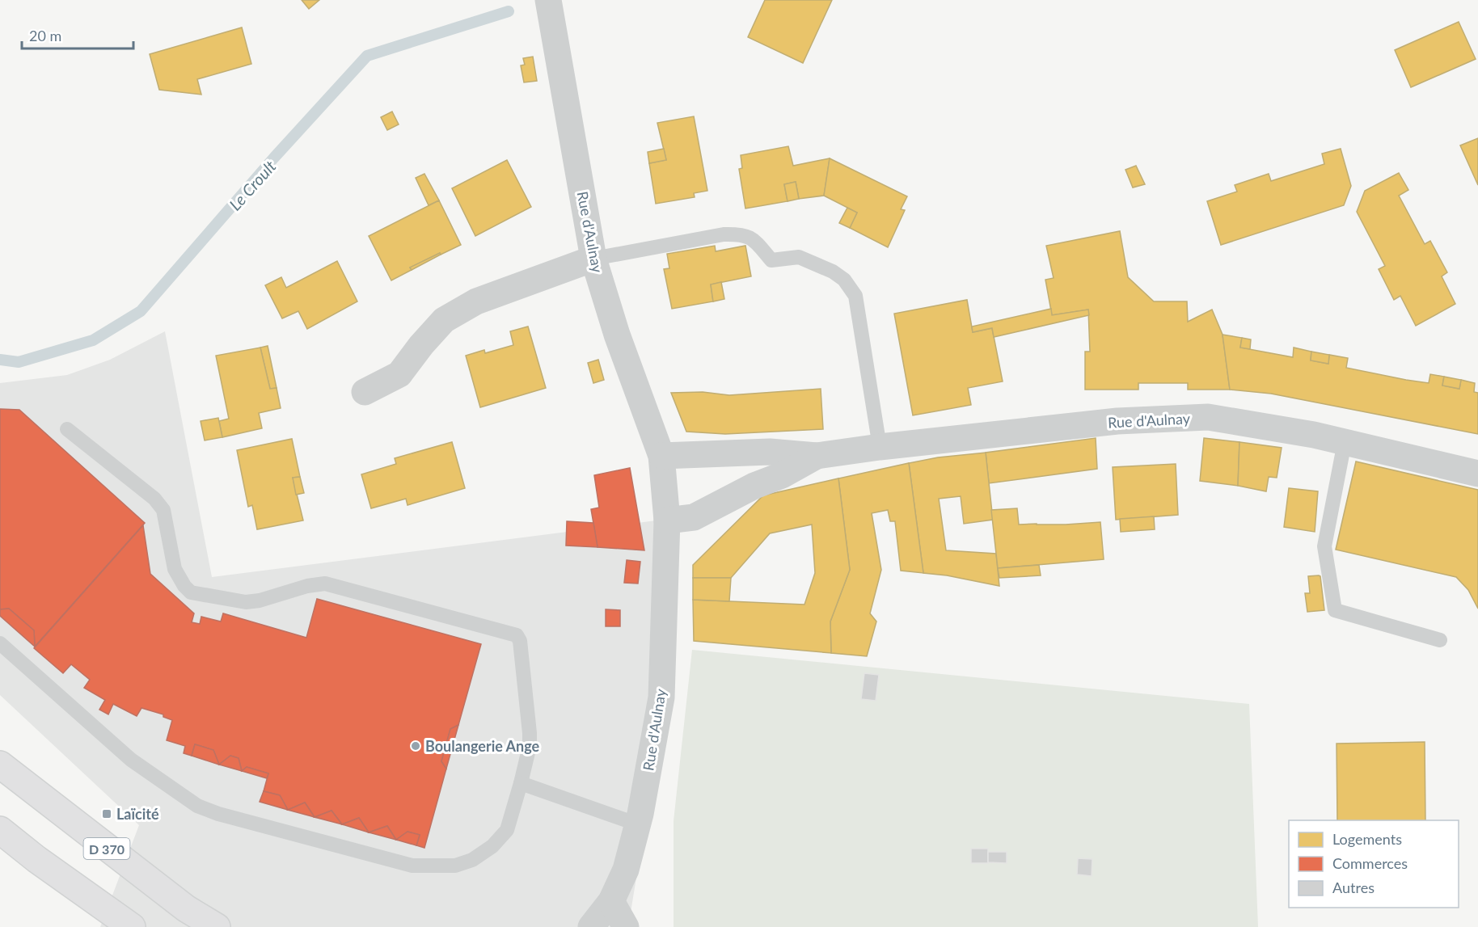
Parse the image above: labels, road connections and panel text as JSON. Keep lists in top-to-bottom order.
{
  "streets": {
    "main road": ["D 370"],
    "street": ["Rue d'Aulnay"]
  },
  "water": ["Le Croult"],
  "places": {
    "other": ["Boulangerie Ange"],
    "transit": ["Laïcité"]
  },
  "legend": ["Logements", "Commerces", "Autres"],
  "scale_bar": "20 m"
}
